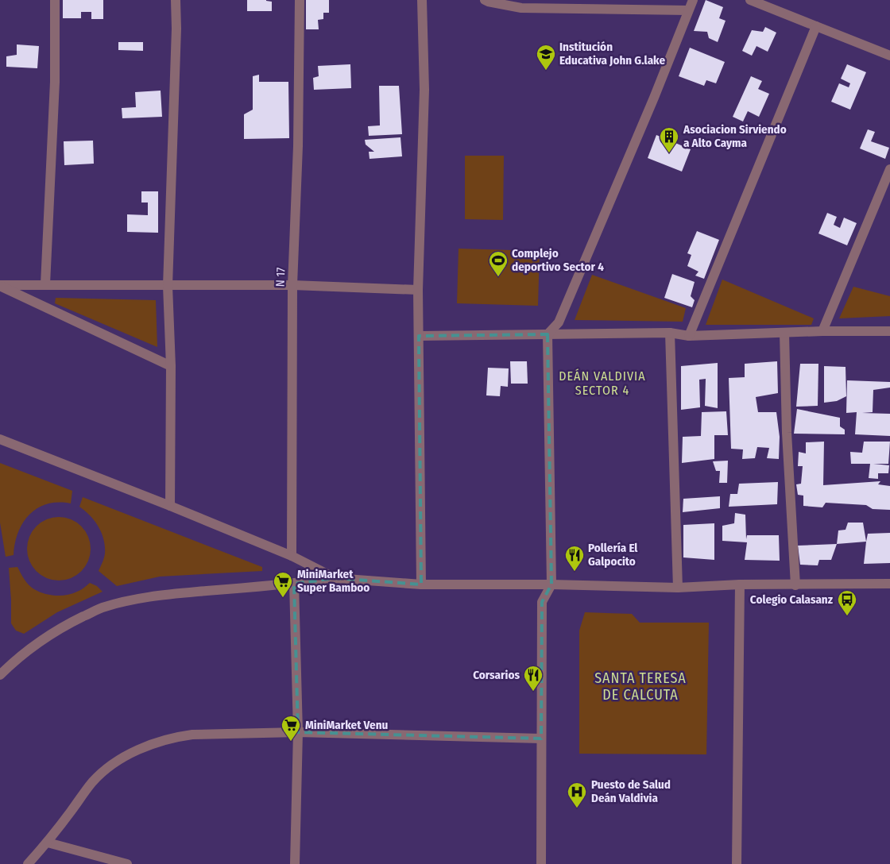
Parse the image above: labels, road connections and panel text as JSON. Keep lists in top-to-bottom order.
{
  "streets": {
    "street": ["N 17"]
  },
  "districts": ["DEÁN VALDIVIA SECTOR 4", "SANTA TERESA DE CALCUTA"],
  "places": {
    "school or university": ["Institución Educativa John G.lake"],
    "building": ["Asociacion Sirviendo a Alto Cayma"],
    "sports": ["Complejo deportivo Sector 4"],
    "restaurant": ["Pollería El Galpocito", "Corsarios"],
    "supermarket": ["MiniMarket Super Bamboo", "MiniMarket Venu"],
    "bus stop": ["Colegio Calasanz"],
    "hospital": ["Puesto de Salud Deán Valdivia"]
  }
}
